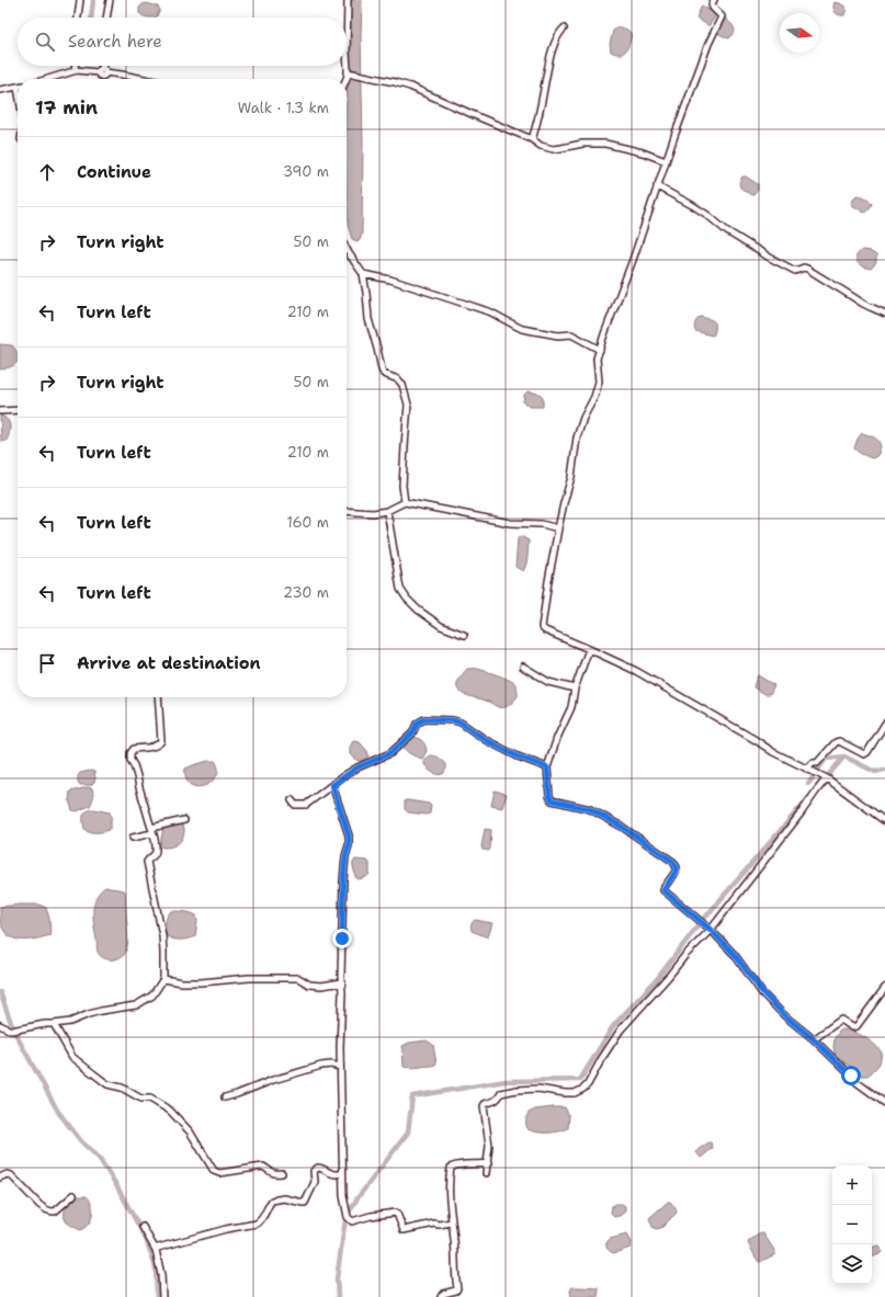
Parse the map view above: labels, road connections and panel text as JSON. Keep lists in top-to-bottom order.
{
  "north": "right",
  "page": {
    "search": "Search here",
    "heading": ["17 min", "Walk · 1.3 km"],
    "list": [
      ["Continue", "390 m"],
      ["Turn right", "50 m"],
      ["Turn left", "210 m"],
      ["Turn right", "50 m"],
      ["Turn left", "210 m"],
      ["Turn left", "160 m"],
      ["Turn left", "230 m"],
      "Arrive at destination"
    ],
    "map_buttons": ["+", "−"]
  }
}
